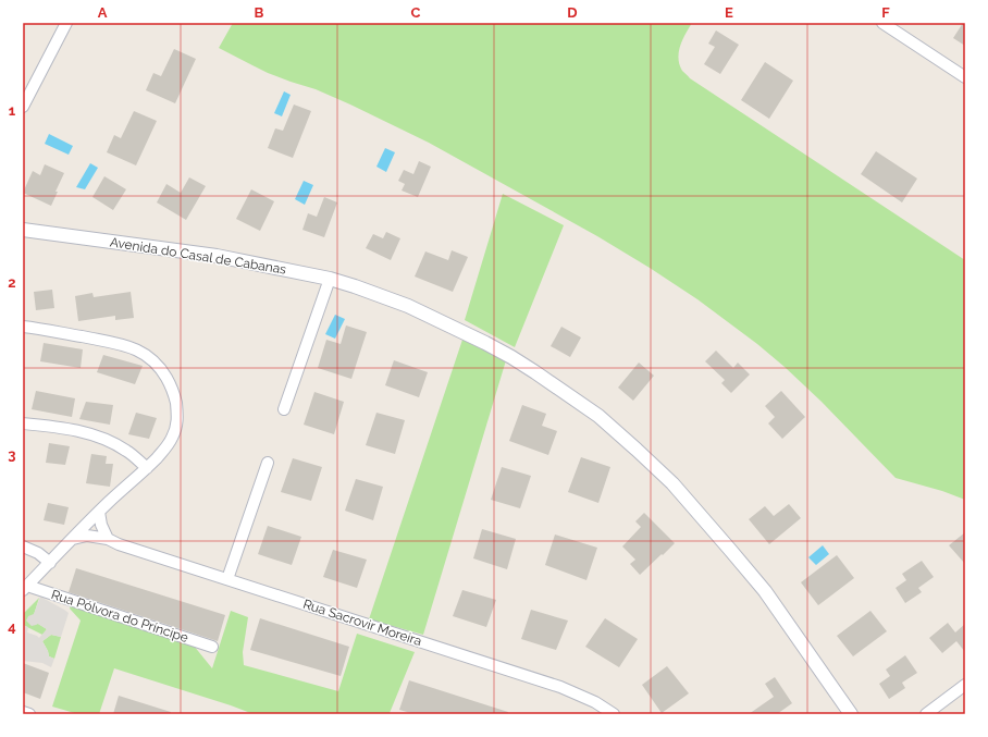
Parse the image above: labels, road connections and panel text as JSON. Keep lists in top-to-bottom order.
{
  "streets": {
    "street": ["Avenida do Casal de Cabanas", "Rua Pólvora do Príncipe", "Rua Sacrovir Moreira"]
  },
  "grid": {
    "columns": [
      "A",
      "B",
      "C",
      "D",
      "E",
      "F"
    ],
    "rows": [
      "1",
      "2",
      "3",
      "4"
    ]
  }
}
